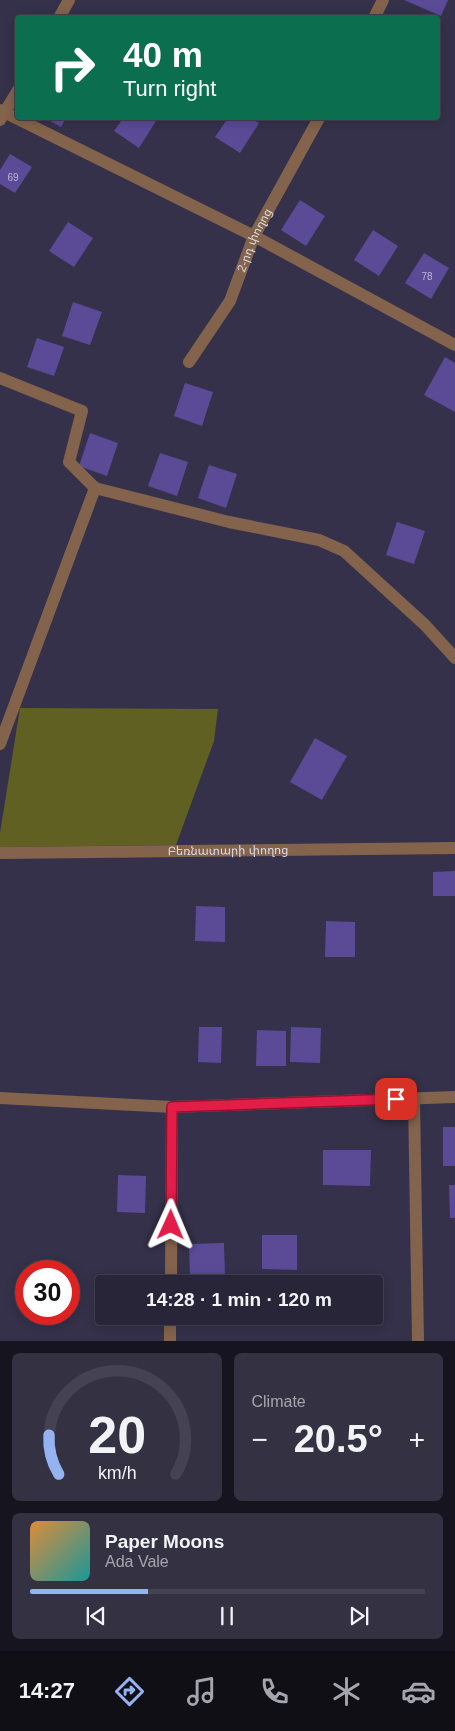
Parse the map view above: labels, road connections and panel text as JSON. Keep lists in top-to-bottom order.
{
  "streets": {
    "street": ["2-րդ փողոց", "Բեռնատարի փողոց"]
  },
  "house_numbers": ["69", "78"],
  "page": {
    "turn": ["40 m", "Turn right"],
    "limit": "30",
    "trip": "14:28 · 1 min · 120 m",
    "tile": "Climate",
    "heat": ["−", "20.5°", "+"],
    "song": ["Paper Moons", "Ada Vale"],
    "tabs": "14:27",
    "gauge": ["20", "km/h"]
  }
}
